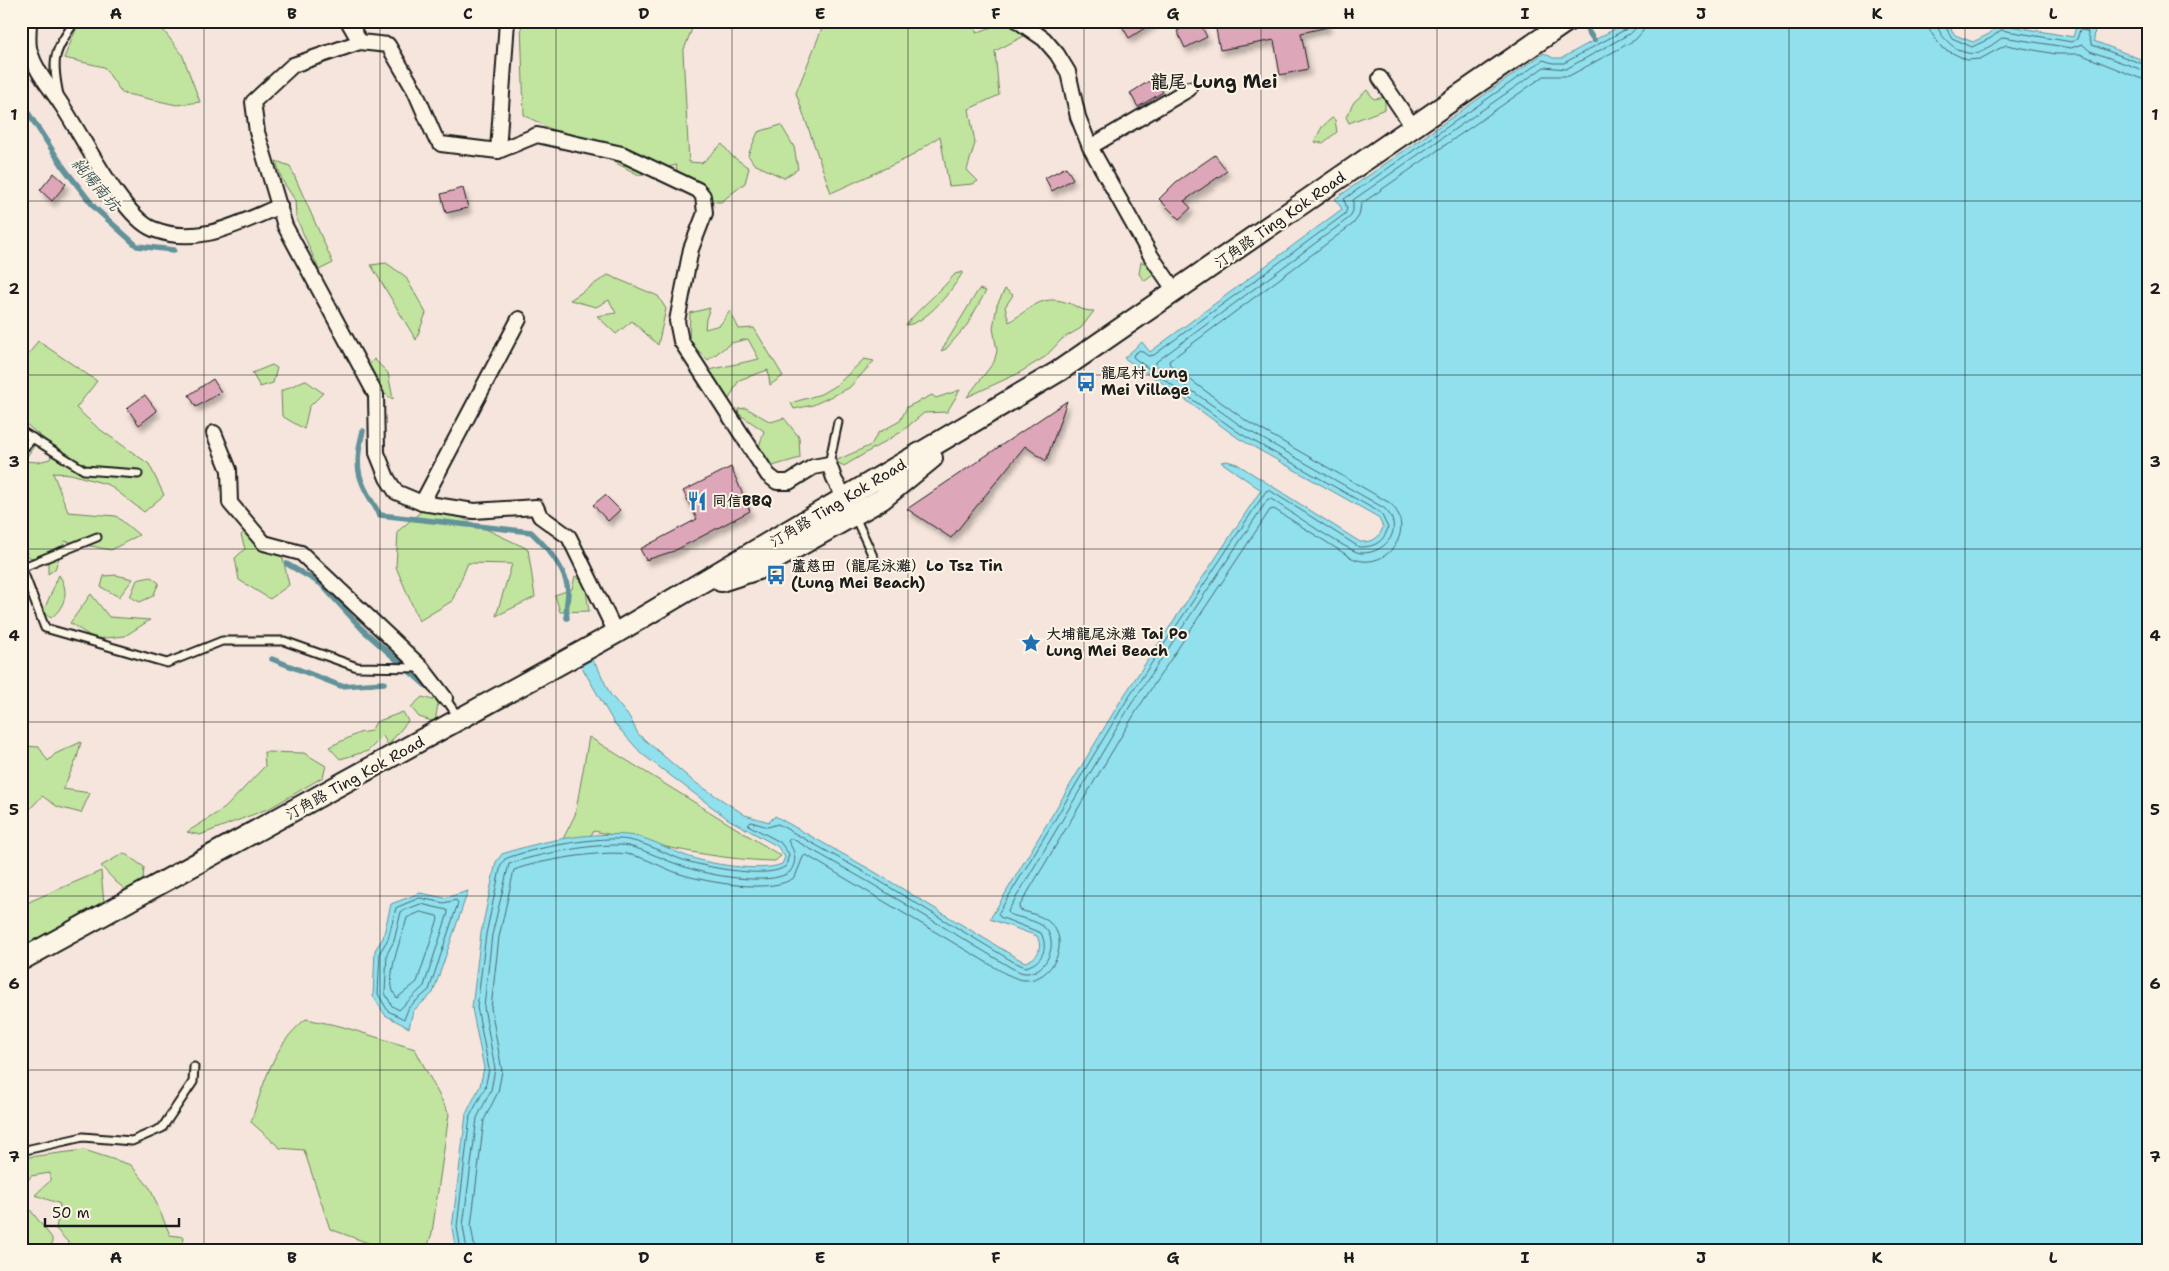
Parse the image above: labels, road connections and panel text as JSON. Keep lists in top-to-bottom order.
{
  "streets": {
    "main road": ["汀角路 Ting Kok Road"]
  },
  "districts": ["龍尾 Lung Mei"],
  "water": ["純陽南坑"],
  "places": {
    "bus stop": ["龍尾村 Lung Mei Village", "蘆慈田（龍尾泳灘）Lo Tsz Tin (Lung Mei Beach)"],
    "restaurant": ["同信BBQ"],
    "place": ["大埔龍尾泳灘 Tai Po Lung Mei Beach"]
  },
  "scale_bar": "50 m",
  "grid": {
    "columns": [
      "A",
      "B",
      "C",
      "D",
      "E",
      "F",
      "G",
      "H",
      "I",
      "J",
      "K",
      "L"
    ],
    "rows": [
      "1",
      "2",
      "3",
      "4",
      "5",
      "6",
      "7"
    ]
  }
}
